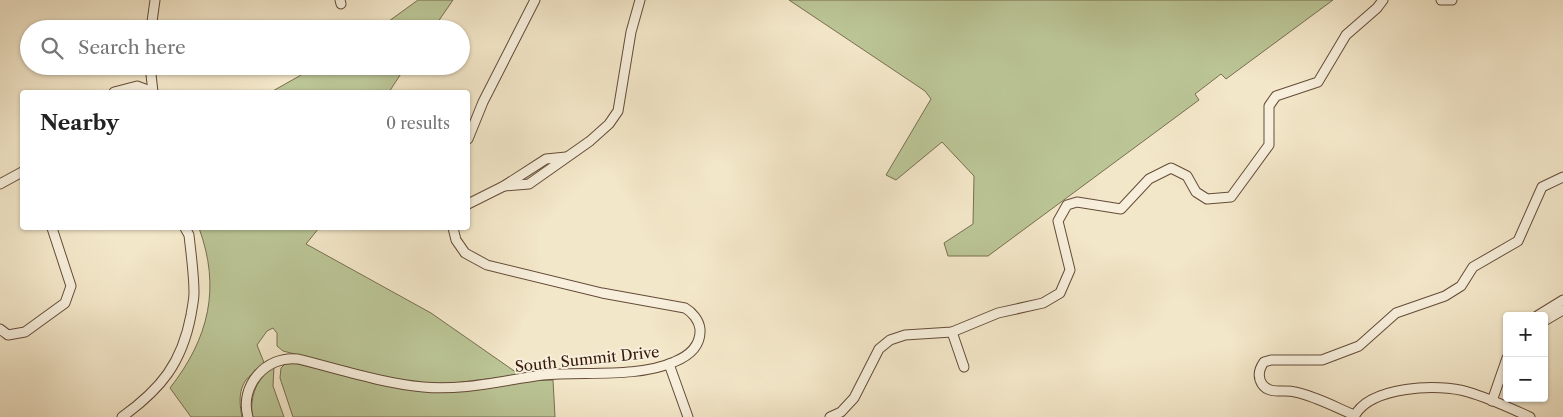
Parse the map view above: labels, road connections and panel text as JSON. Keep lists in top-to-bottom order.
{
  "streets": {
    "street": ["South Summit Drive"]
  },
  "page": {
    "search": "Search here",
    "heading": ["Nearby", "0 results"],
    "map_buttons": ["+", "−"]
  }
}
